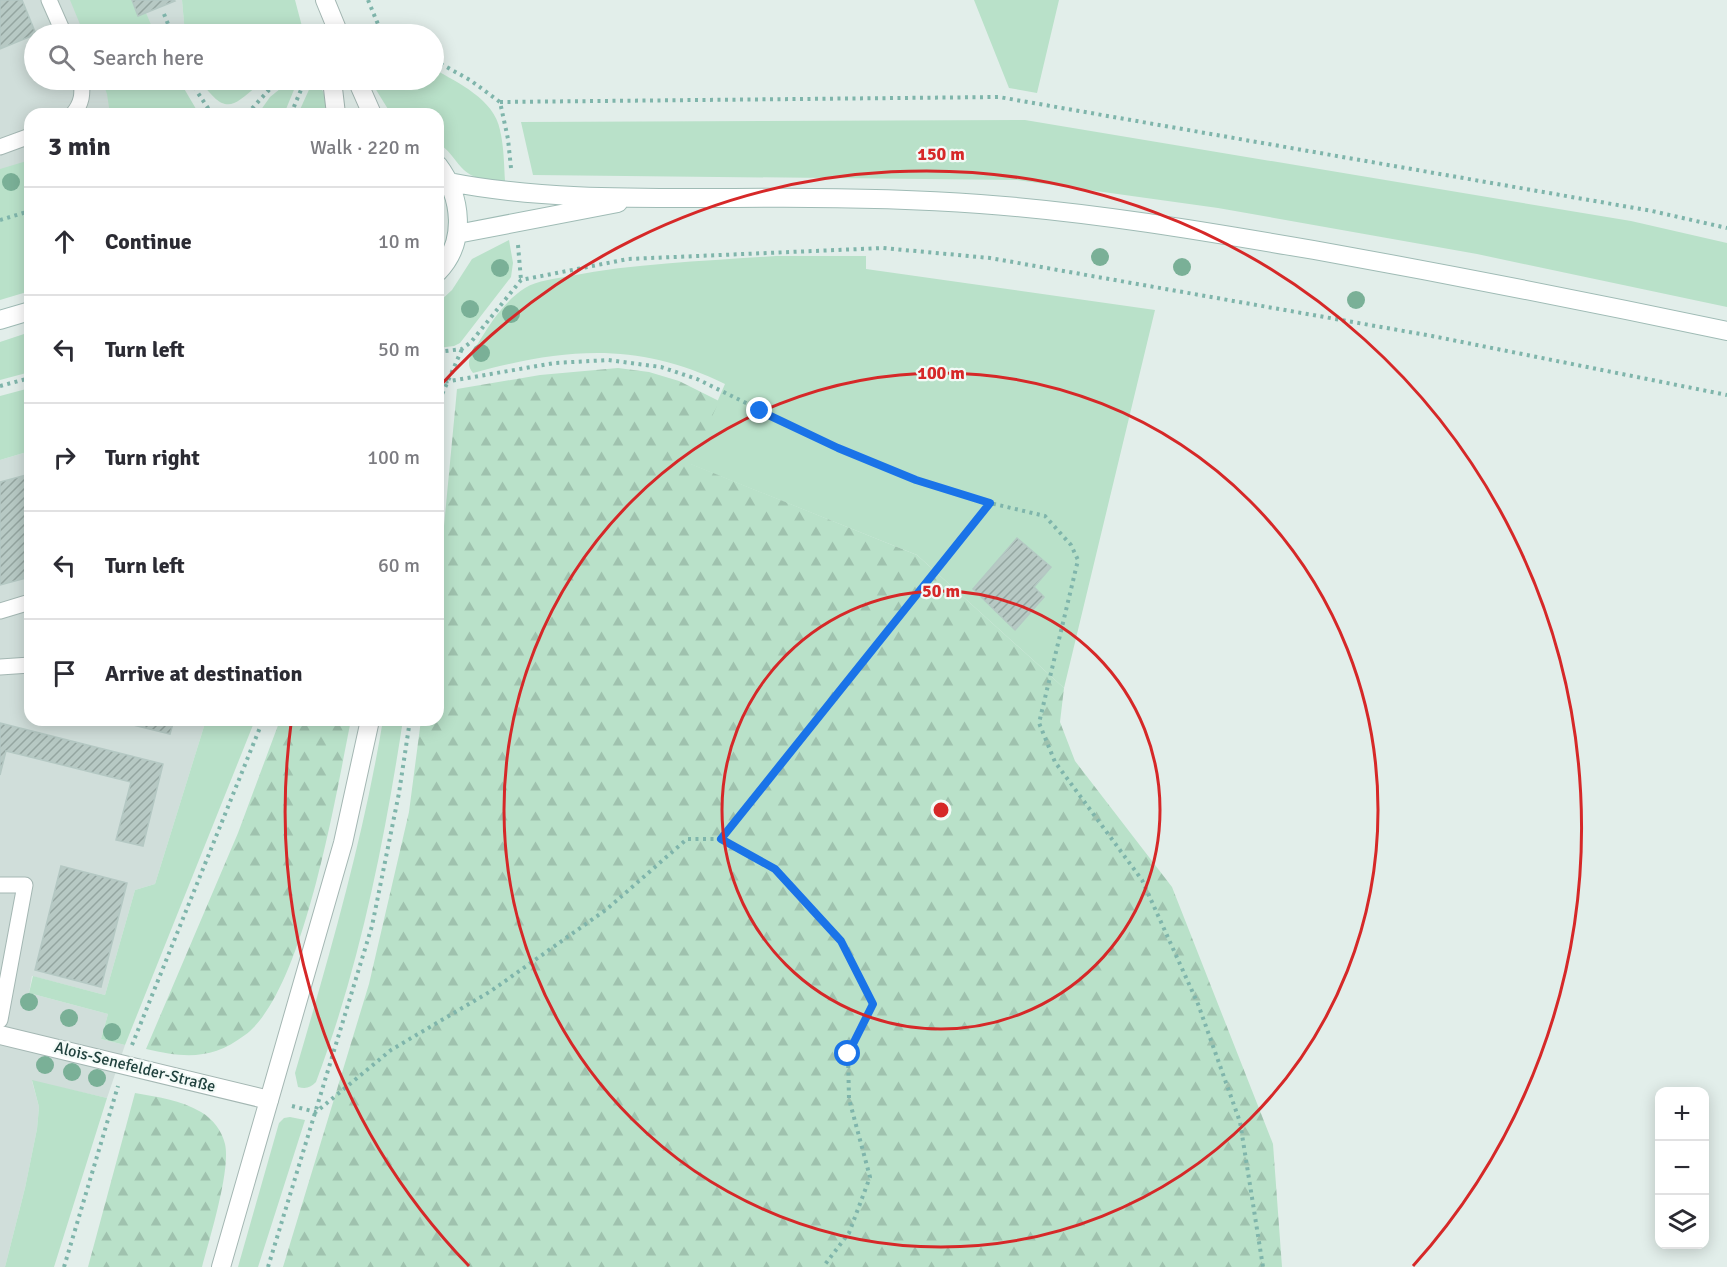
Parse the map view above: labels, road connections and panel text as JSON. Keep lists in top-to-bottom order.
{
  "streets": {
    "main road": ["Alois-Senefelder-Straße"]
  },
  "page": {
    "search": "Search here",
    "heading": ["3 min", "Walk · 220 m"],
    "list": [
      ["Continue", "10 m"],
      ["Turn left", "50 m"],
      ["Turn right", "100 m"],
      ["Turn left", "60 m"],
      "Arrive at destination"
    ],
    "map_buttons": ["+", "−"]
  },
  "rings": ["150 m", "100 m", "50 m"]
}
